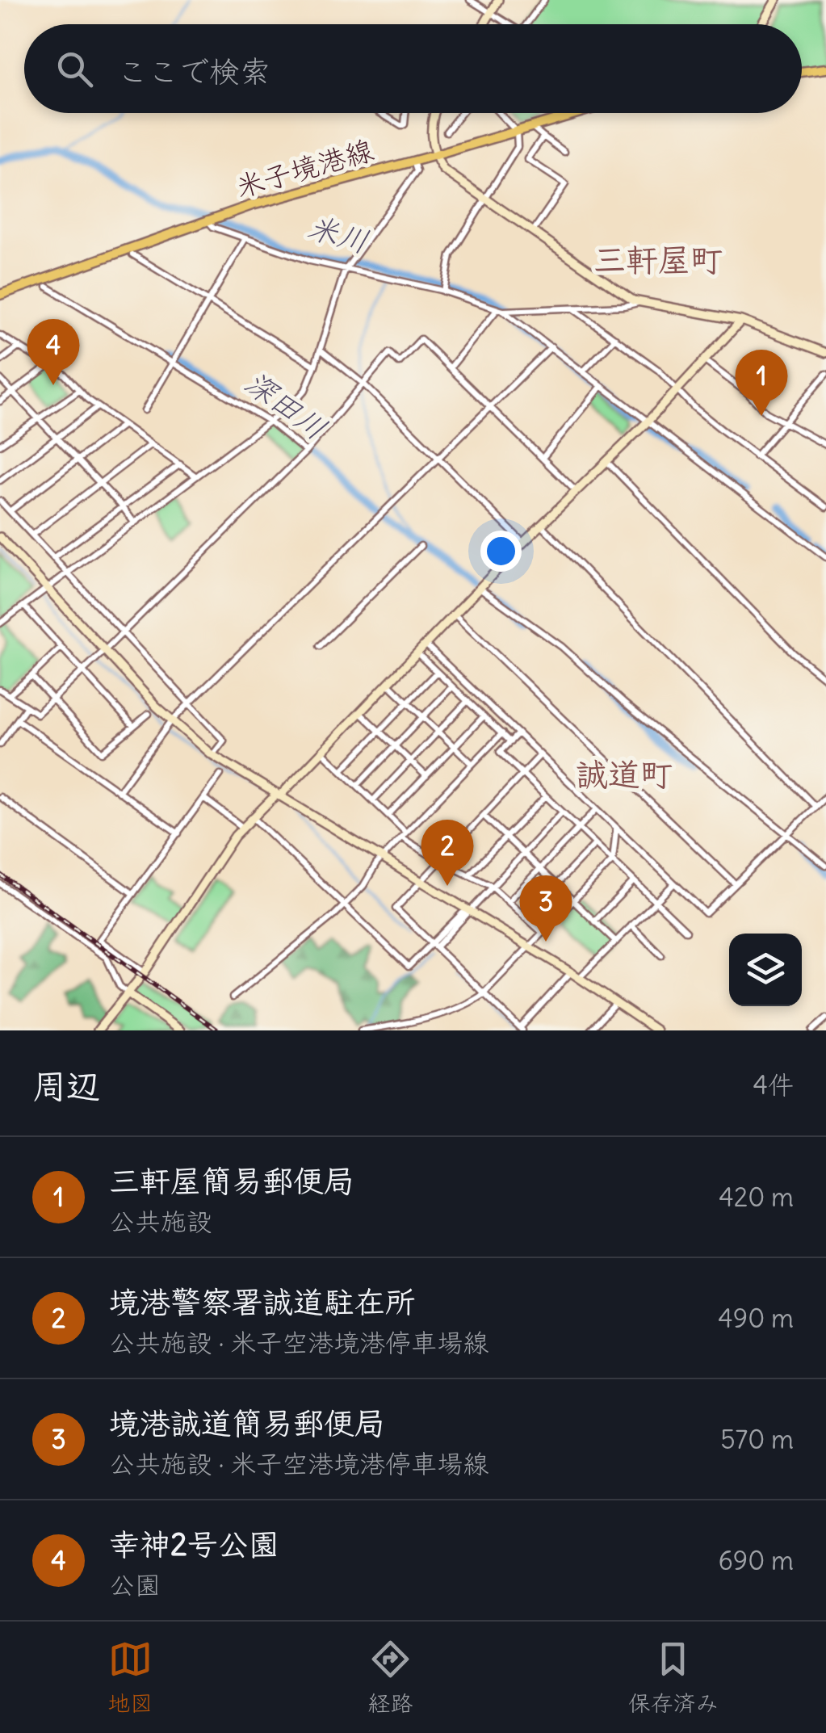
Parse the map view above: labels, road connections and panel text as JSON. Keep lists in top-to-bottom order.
{
  "streets": {
    "main road": ["米子境港線"]
  },
  "districts": ["三軒屋町", "誠道町"],
  "water": ["米川", "深田川"],
  "page": {
    "search": "ここで検索",
    "pins": [
      "4",
      "1",
      "2",
      "3"
    ],
    "heading": ["周辺", "4件"],
    "list": [
      {
        "mark": "1",
        "name": "三軒屋簡易郵便局",
        "note": "公共施設",
        "value": "420 m"
      },
      {
        "mark": "2",
        "name": "境港警察署誠道駐在所",
        "note": "公共施設 · 米子空港境港停車場線",
        "value": "490 m"
      },
      {
        "mark": "3",
        "name": "境港誠道簡易郵便局",
        "note": "公共施設 · 米子空港境港停車場線",
        "value": "570 m"
      },
      {
        "mark": "4",
        "name": "幸神2号公園",
        "note": "公園",
        "value": "690 m"
      }
    ],
    "nav": ["地図", "経路", "保存済み"]
  }
}
